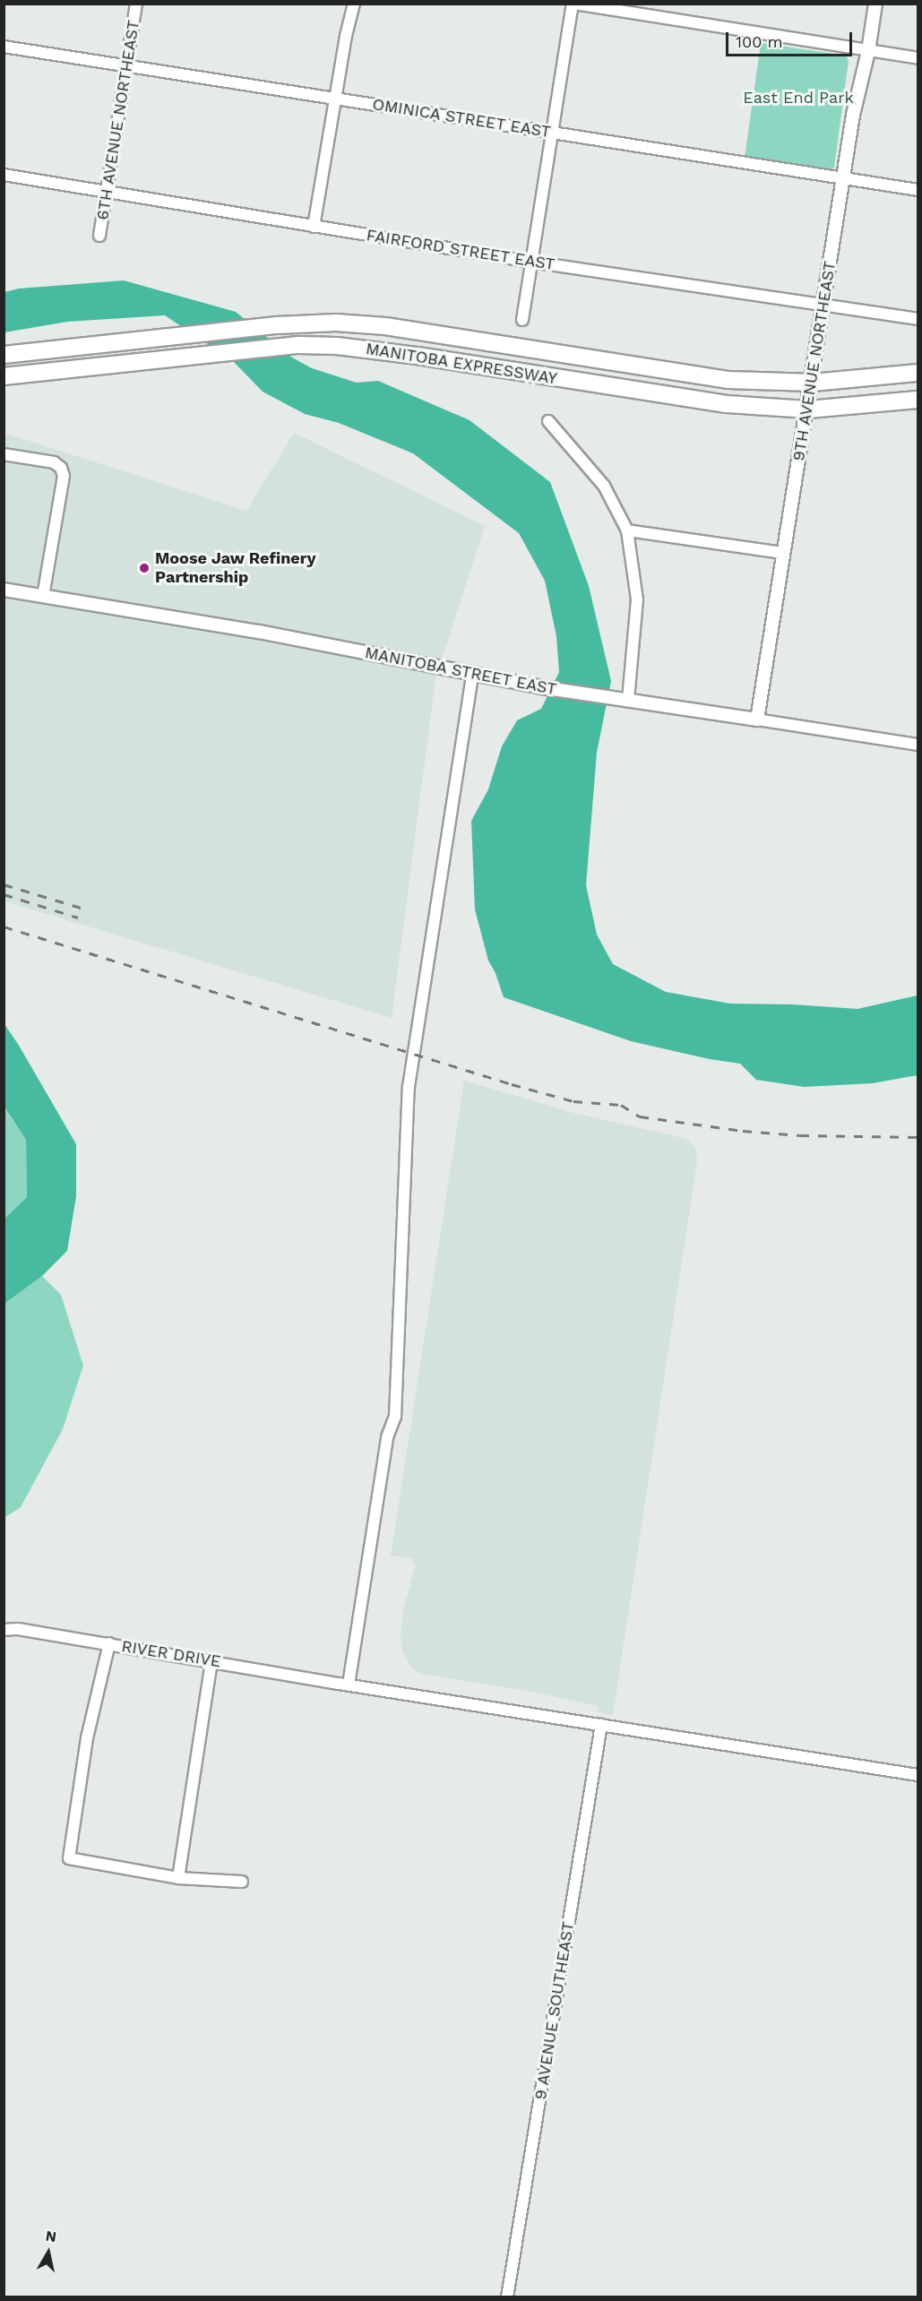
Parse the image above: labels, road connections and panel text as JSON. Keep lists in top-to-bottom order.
{
  "streets": {
    "main road": ["MANITOBA EXPRESSWAY"],
    "street": [
      "OMINICA STREET EAST",
      "6TH AVENUE NORTHEAST",
      "FAIRFORD STREET EAST",
      "9TH AVENUE NORTHEAST",
      "MANITOBA STREET EAST",
      "RIVER DRIVE",
      "9 AVENUE SOUTHEAST"
    ]
  },
  "crossings": [
    ["OMINICA STREET EAST", "6TH AVENUE NORTHEAST"],
    ["OMINICA STREET EAST", "9TH AVENUE NORTHEAST"],
    ["6TH AVENUE NORTHEAST", "FAIRFORD STREET EAST"],
    ["FAIRFORD STREET EAST", "9TH AVENUE NORTHEAST"],
    ["9TH AVENUE NORTHEAST", "MANITOBA EXPRESSWAY"],
    ["9TH AVENUE NORTHEAST", "MANITOBA STREET EAST"],
    ["RIVER DRIVE", "9 AVENUE SOUTHEAST"]
  ],
  "parks": ["East End Park"],
  "places": ["Moose Jaw Refinery Partnership"],
  "scale_bar": "100 m",
  "north": "top"
}
